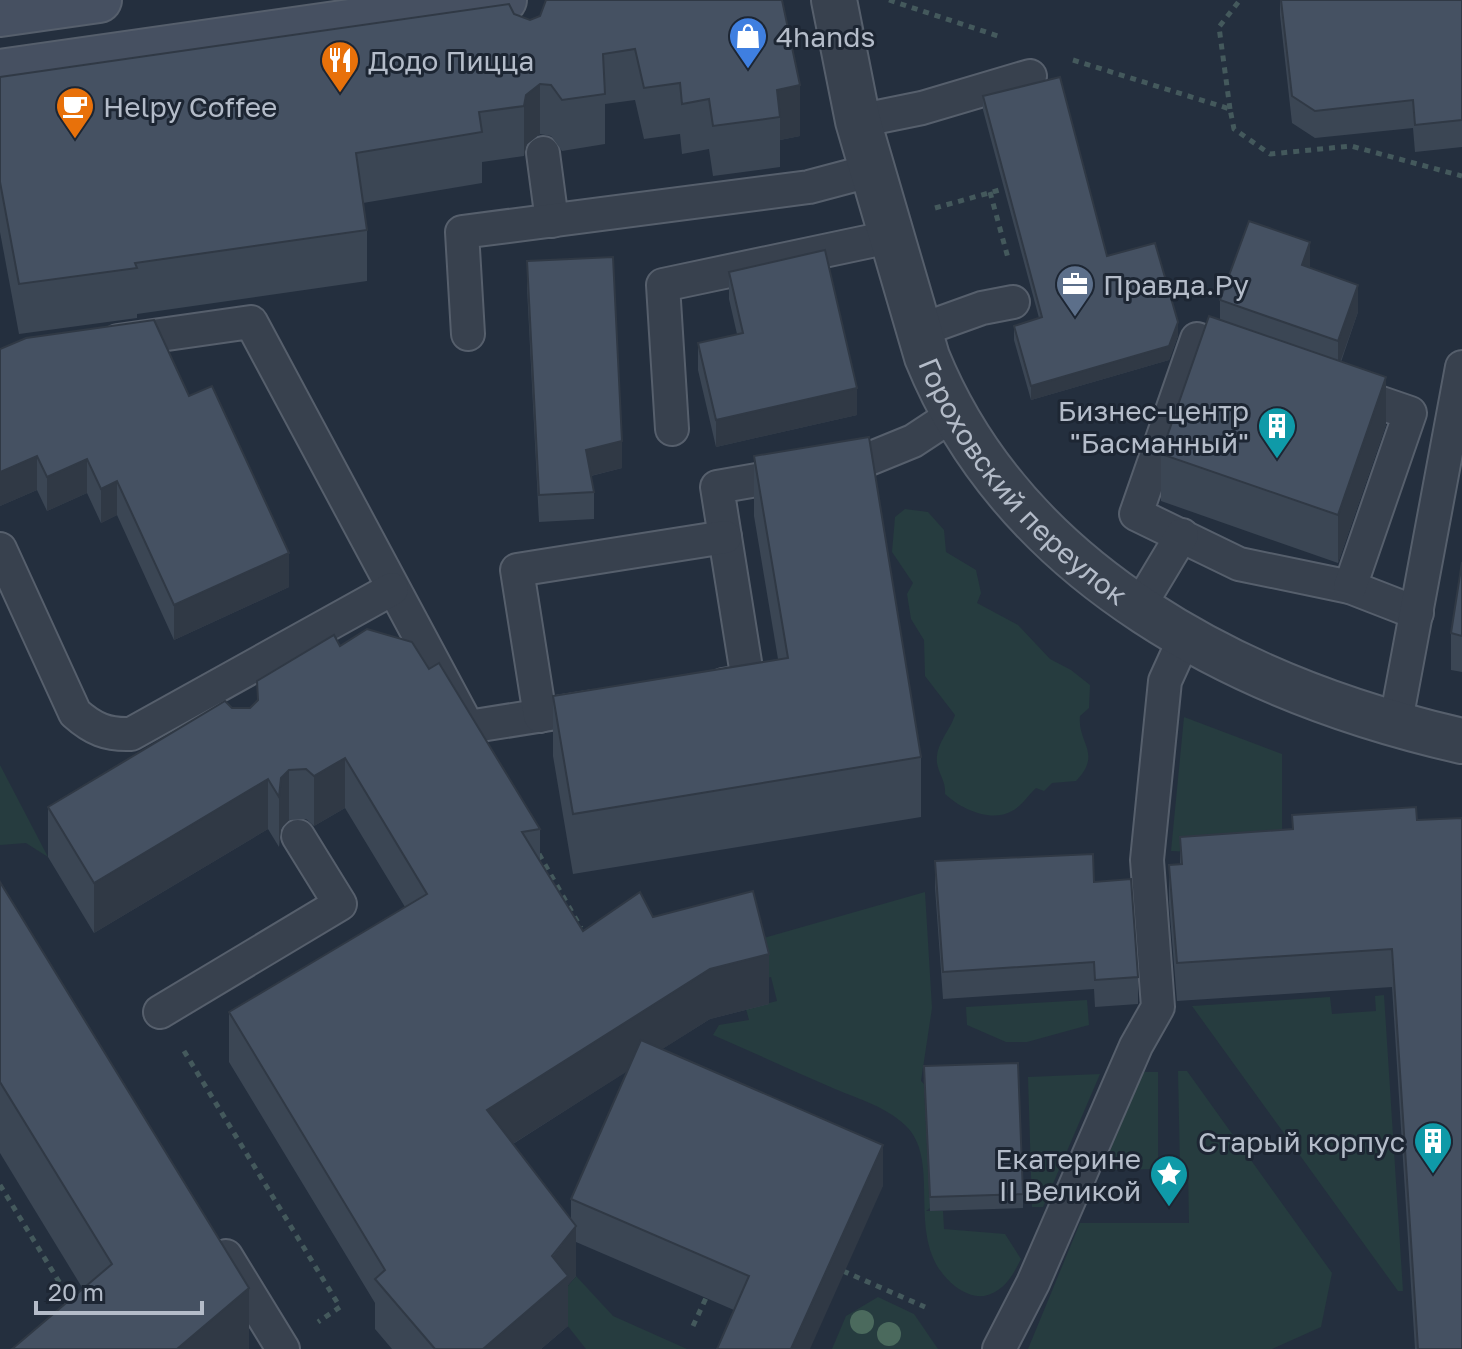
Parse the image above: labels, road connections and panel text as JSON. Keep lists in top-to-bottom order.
{
  "streets": {
    "street": ["Гороховский переулок"]
  },
  "places": {
    "shop": ["4hands"],
    "restaurant": ["Додо Пицца"],
    "cafe": ["Helpy Coffee"],
    "office": ["Правда.Ру"],
    "building": ["Бизнес-центр \"Басманный\"", "Старый корпуc"],
    "place": ["Екатерине II Великой"]
  },
  "scale_bar": "20 m"
}
